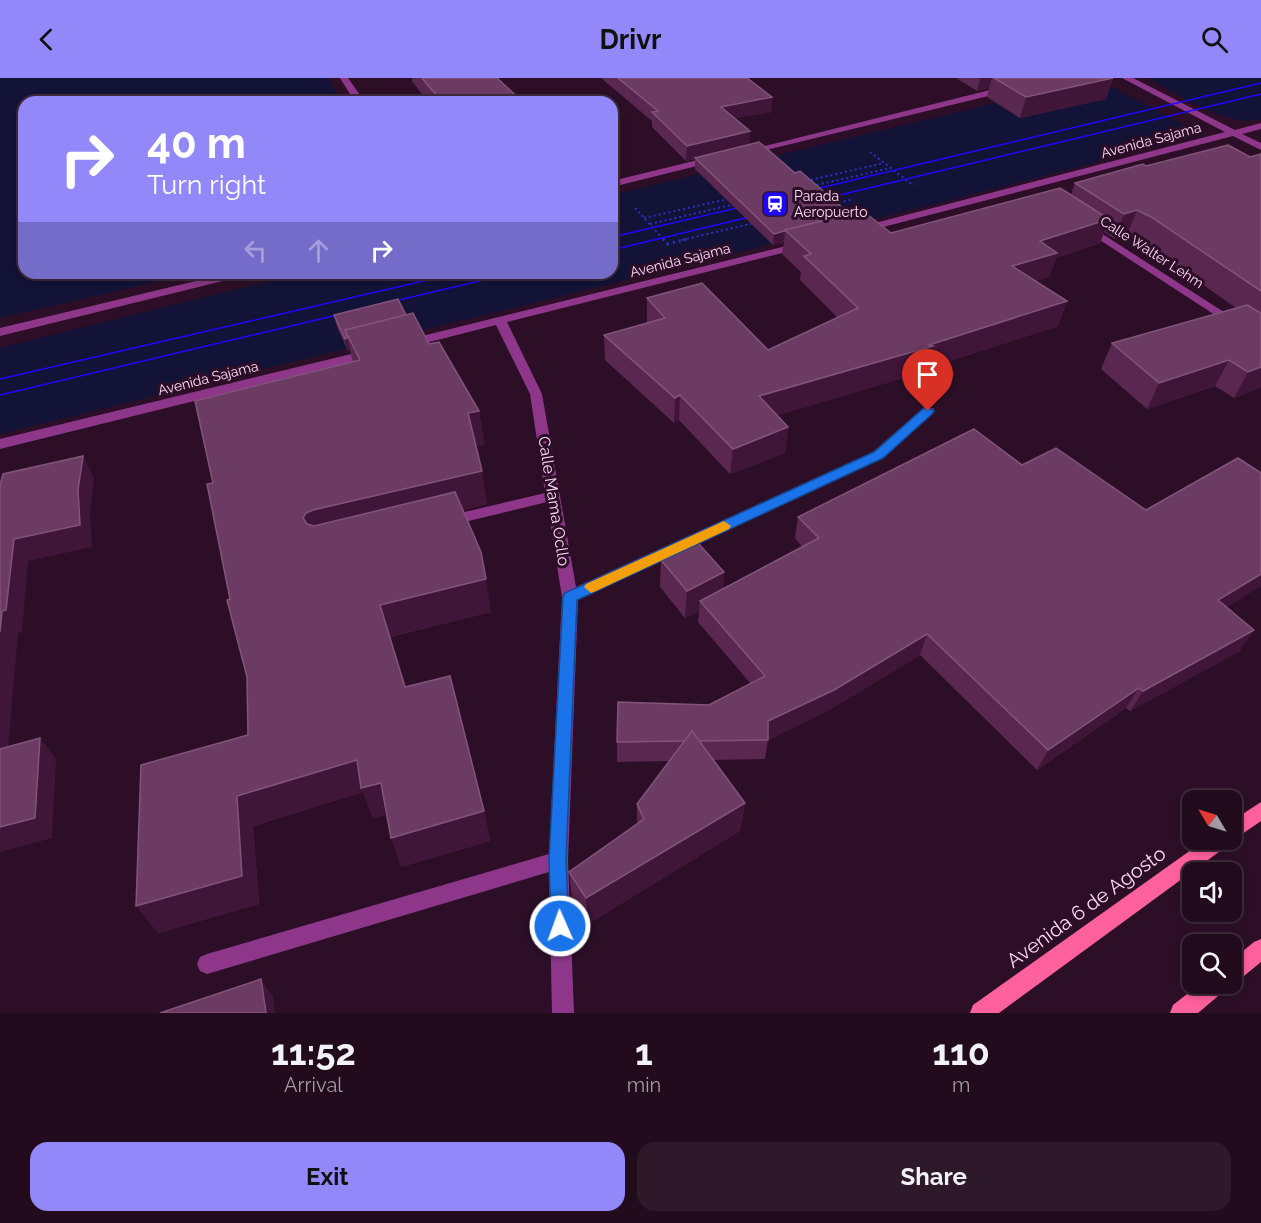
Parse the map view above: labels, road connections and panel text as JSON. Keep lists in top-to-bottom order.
{
  "streets": {
    "main road": ["Avenida 6 de Agosto"],
    "street": ["Avenida Sajama", "Calle Walter Lehm", "Calle Mama Ocllo"]
  },
  "crossings": [
    ["Avenida Sajama", "Calle Mama Ocllo"]
  ],
  "places": {
    "station": ["Parada Aeropuerto"]
  },
  "north": "top left",
  "page": {
    "header": "Drivr",
    "turn": ["40 m", "Turn right"],
    "eta": [
      "11:52",
      "Arrival",
      "1",
      "min",
      "110",
      "m"
    ],
    "buttons": ["Exit", "Share"]
  }
}
